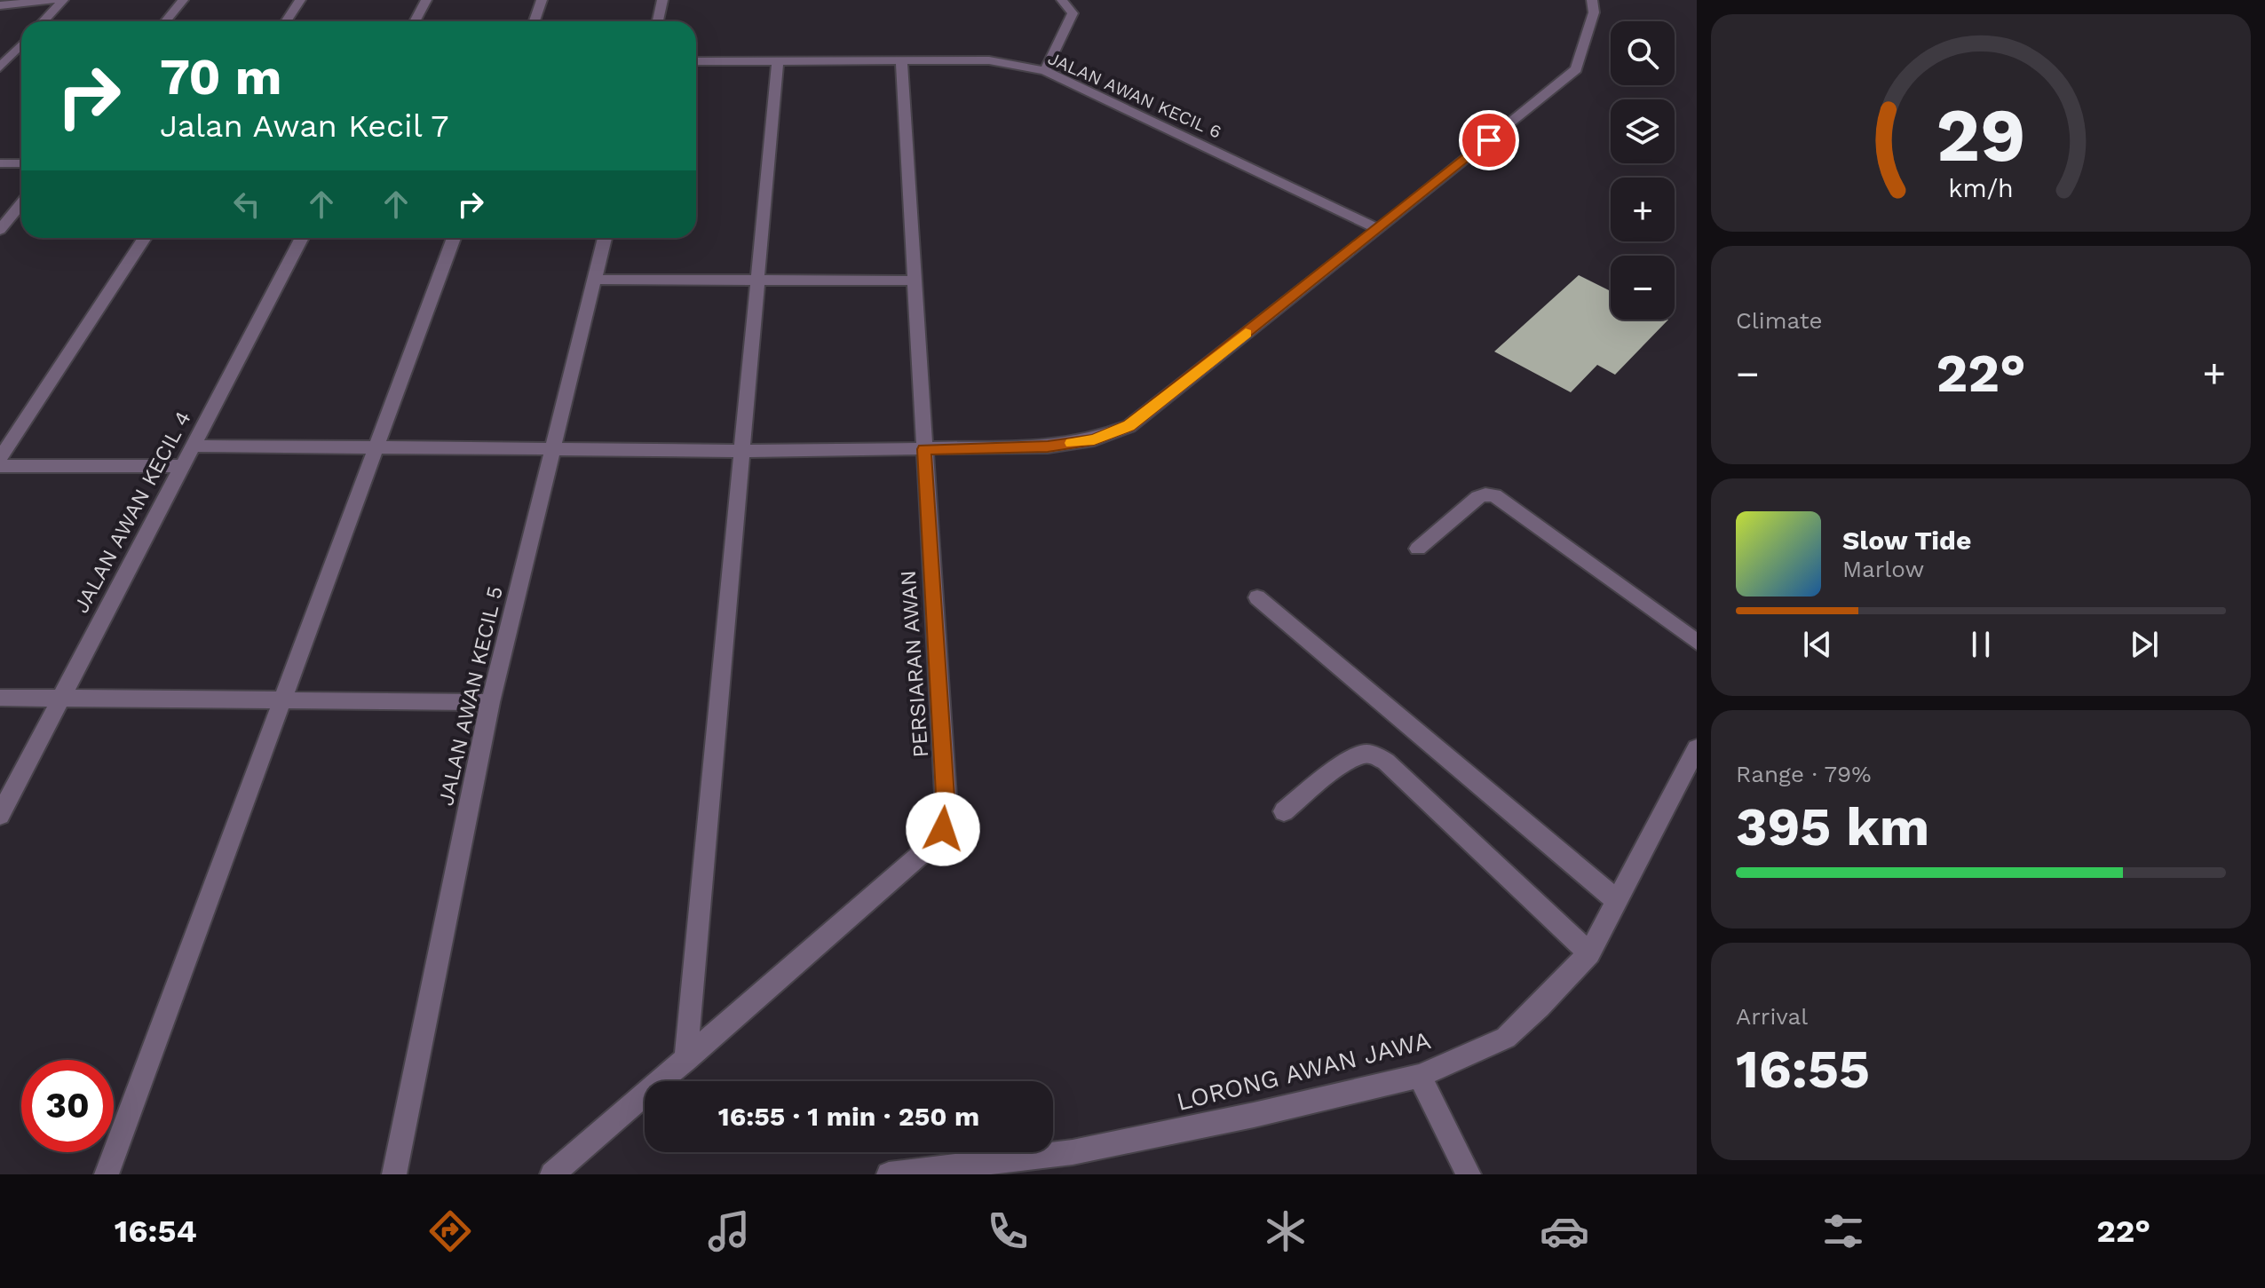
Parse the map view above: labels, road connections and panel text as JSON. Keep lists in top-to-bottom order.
{
  "streets": {
    "street": [
      "JALAN AWAN KECIL 6",
      "JALAN AWAN KECIL 4",
      "PERSIARAN AWAN",
      "JALAN AWAN KECIL 5",
      "LORONG AWAN JAWA"
    ]
  },
  "crossings": [
    ["JALAN AWAN KECIL 6", "PERSIARAN AWAN"]
  ],
  "page": {
    "map_buttons": ["+", "−"],
    "turn": ["70 m", "Jalan Awan Kecil 7"],
    "tile": [
      "Climate",
      ["Range · 79%", "395 km"],
      ["Arrival", "16:55"]
    ],
    "heat": ["−", "22°", "+"],
    "song": ["Slow Tide", "Marlow"],
    "limit": "30",
    "trip": "16:55 · 1 min · 250 m",
    "tabs": ["16:54", "22°"],
    "gauge": ["29", "km/h"]
  }
}
